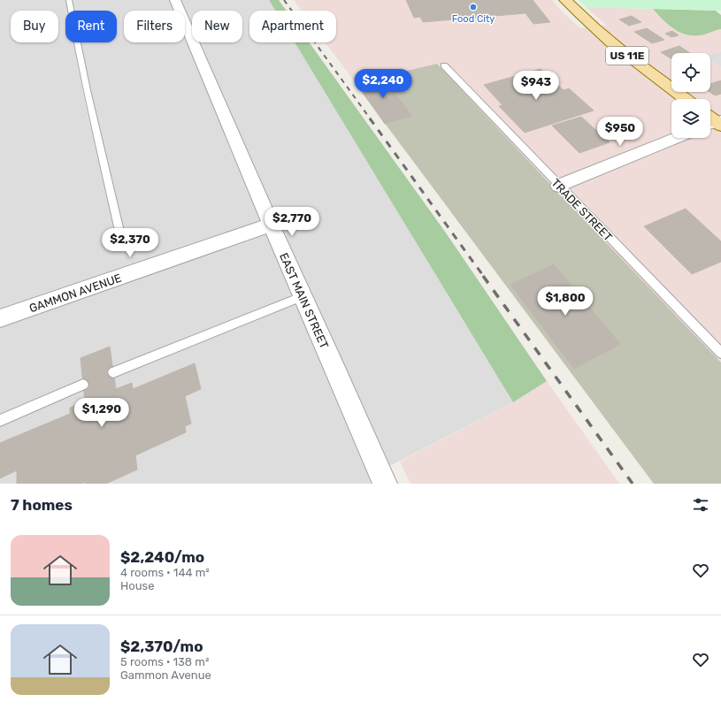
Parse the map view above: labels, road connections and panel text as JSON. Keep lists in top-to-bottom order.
{
  "streets": {
    "main road": ["US 11E"],
    "street": ["GAMMON AVENUE", "EAST MAIN STREET"],
    "lane": ["TRADE STREET"]
  },
  "crossings": [
    ["GAMMON AVENUE", "EAST MAIN STREET"]
  ],
  "places": ["Food City"],
  "page": {
    "chip": [
      "Buy",
      "Rent",
      "Filters",
      "New",
      "Apartment"
    ],
    "price": [
      "$2,240",
      "$943",
      "$950",
      "$2,770",
      "$2,370",
      "$1,800",
      "$1,290"
    ],
    "heading": "7 homes",
    "list": [
      {
        "name": "$2,240/mo",
        "note": "4 rooms · 144 m² · House"
      },
      {
        "name": "$2,370/mo",
        "note": "5 rooms · 138 m² · Gammon Avenue"
      }
    ]
  }
}
